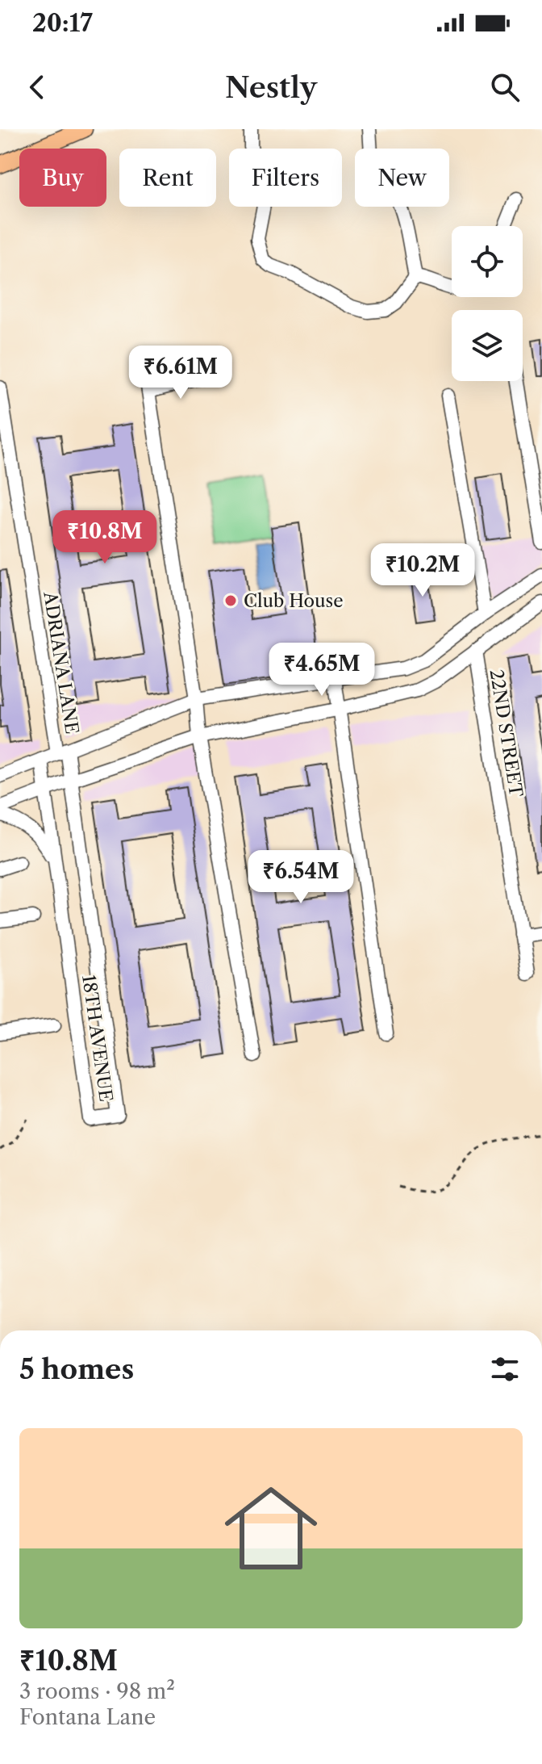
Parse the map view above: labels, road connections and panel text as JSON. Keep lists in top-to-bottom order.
{
  "streets": {
    "street": ["ADRIANA LANE", "22ND STREET", "18TH AVENUE"]
  },
  "crossings": [
    ["ADRIANA LANE", "18TH AVENUE"]
  ],
  "places": ["Club House"],
  "page": {
    "status": "20:17",
    "header": "Nestly",
    "chip": [
      "Buy",
      "Rent",
      "Filters",
      "New"
    ],
    "price": [
      "₹6.61M",
      "₹10.8M",
      "₹10.2M",
      "₹4.65M",
      "₹6.54M"
    ],
    "heading": "5 homes",
    "list": [
      {
        "name": "₹10.8M",
        "note": "3 rooms · 98 m² · Fontana Lane"
      }
    ]
  }
}
